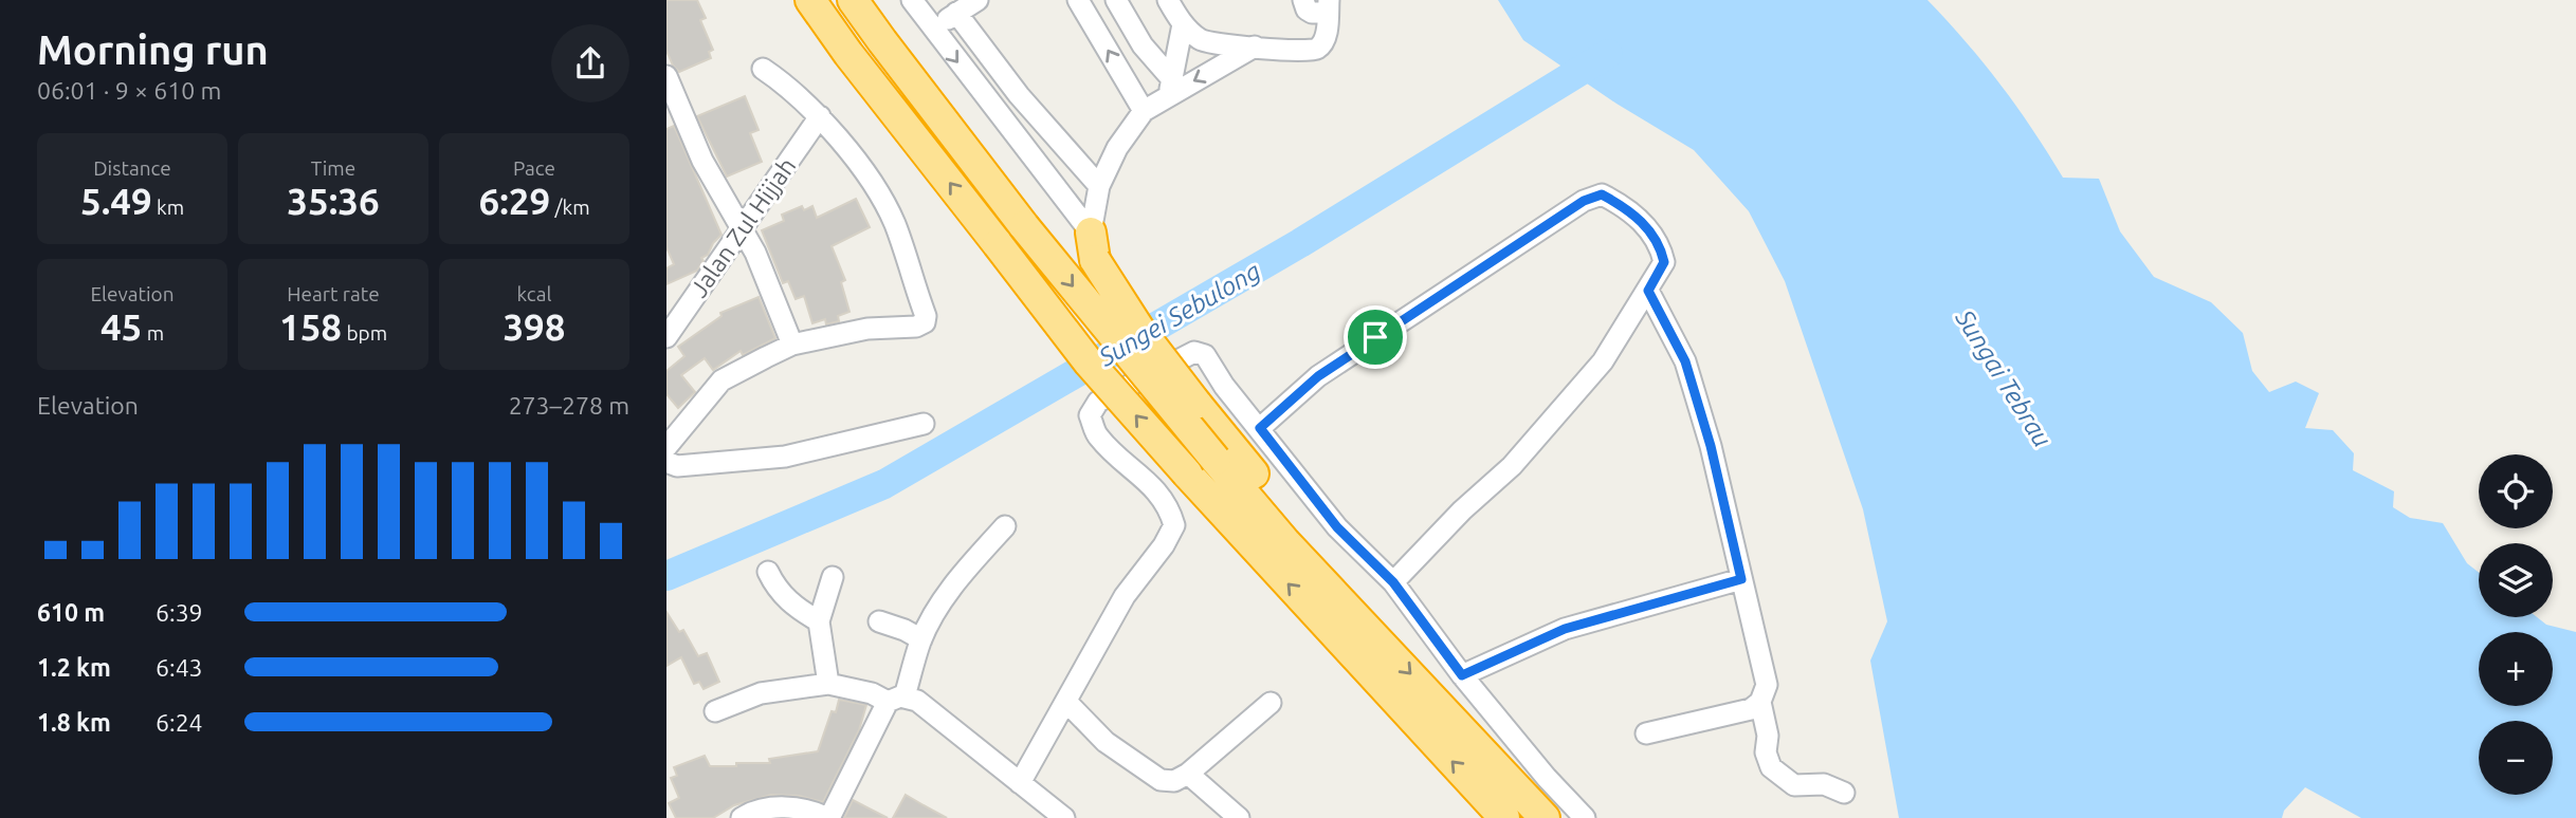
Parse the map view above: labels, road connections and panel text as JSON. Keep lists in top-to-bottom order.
{
  "streets": {
    "street": ["Jalan Zul Hijjah"]
  },
  "water": ["Sungei Sebulong", "Sungai Tebrau"],
  "page": {
    "heading": ["Morning run", "06:01 · 9 × 610 m"],
    "stats": [
      ["Distance", "5.49 km"],
      ["Time", "35:36"],
      ["Pace", "6:29 /km"],
      ["Elevation", "45 m"],
      ["Heart rate", "158 bpm"],
      ["kcal", "398"]
    ],
    "chart": ["Elevation", "273–278 m"],
    "map_buttons": ["+", "−"],
    "list": [
      {
        "name": "610 m",
        "note": "6:39"
      },
      {
        "name": "1.2 km",
        "note": "6:43"
      },
      {
        "name": "1.8 km",
        "note": "6:24"
      }
    ]
  }
}
